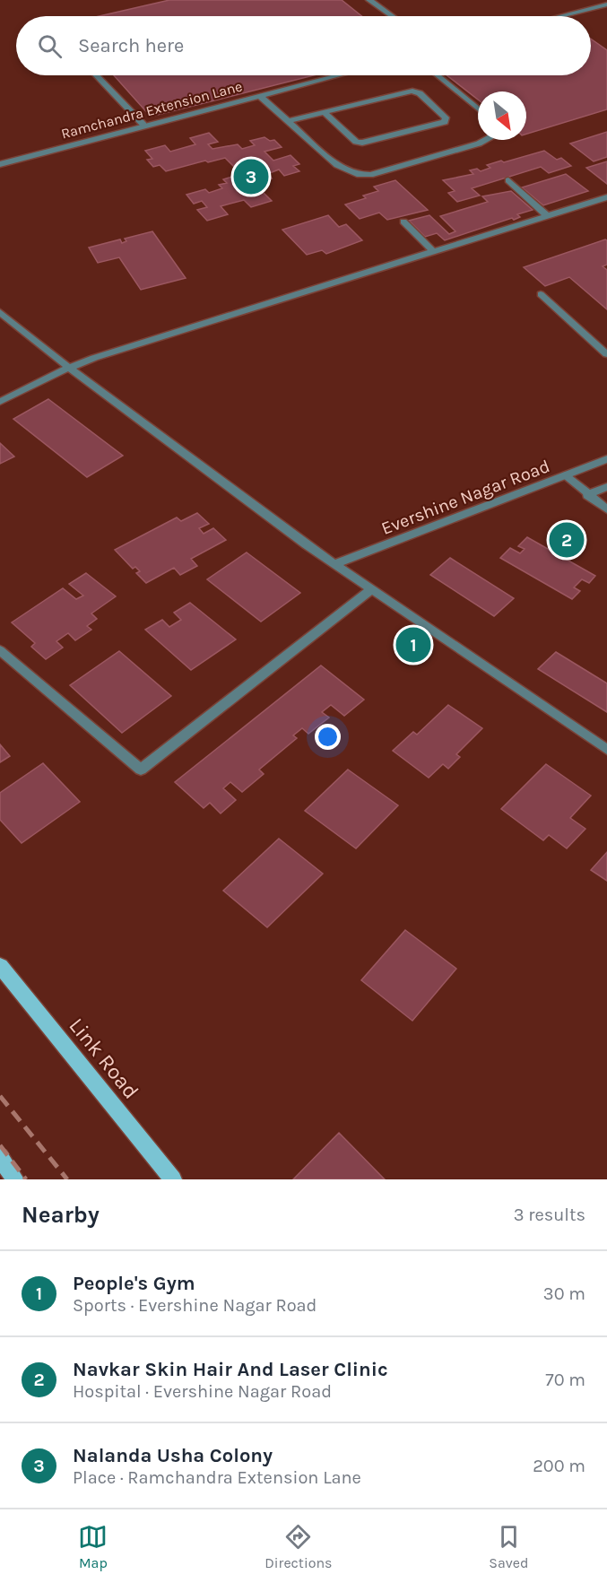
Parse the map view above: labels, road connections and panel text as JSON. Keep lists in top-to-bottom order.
{
  "streets": {
    "main road": ["Link Road"],
    "street": ["Ramchandra Extension Lane", "Evershine Nagar Road"]
  },
  "north": "bottom right",
  "page": {
    "search": "Search here",
    "pins": ["3", "2", "1"],
    "heading": ["Nearby", "3 results"],
    "list": [
      {
        "mark": "1",
        "name": "People's Gym",
        "note": "Sports · Evershine Nagar Road",
        "value": "30 m"
      },
      {
        "mark": "2",
        "name": "Navkar Skin Hair And Laser Clinic",
        "note": "Hospital · Evershine Nagar Road",
        "value": "70 m"
      },
      {
        "mark": "3",
        "name": "Nalanda Usha Colony",
        "note": "Place · Ramchandra Extension Lane",
        "value": "200 m"
      }
    ],
    "nav": ["Map", "Directions", "Saved"]
  }
}
